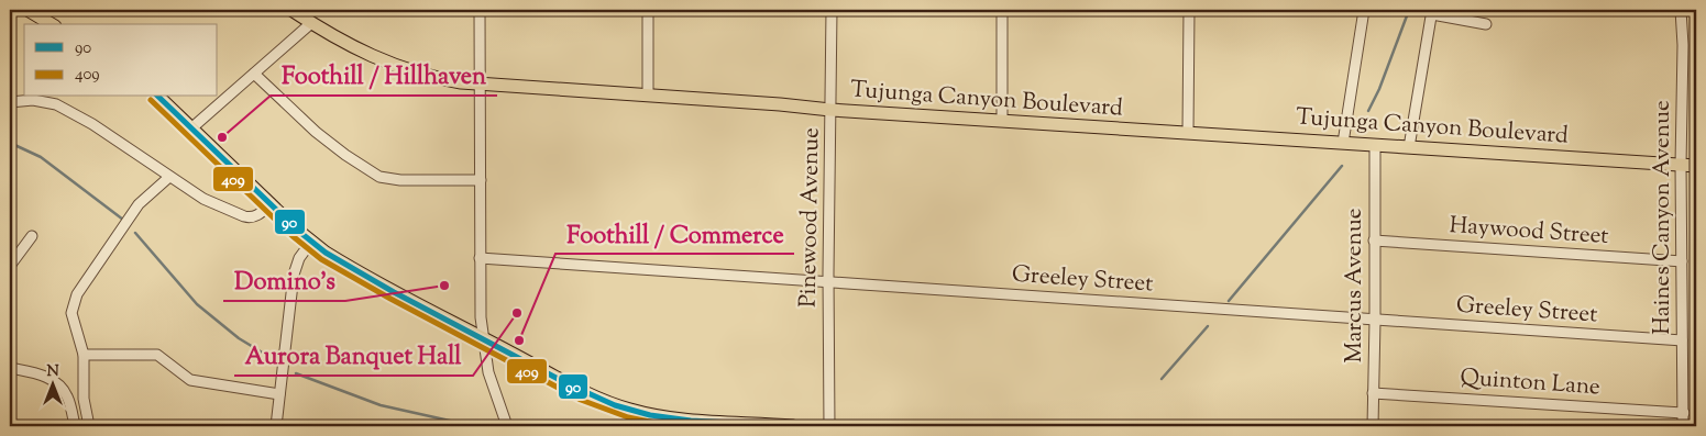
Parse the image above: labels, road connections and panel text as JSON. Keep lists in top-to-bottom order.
{
  "streets": {
    "main road": ["Tujunga Canyon Boulevard"],
    "street": [
      "Pinewood Avenue",
      "Haines Canyon Avenue",
      "Haywood Street",
      "Greeley Street",
      "Marcus Avenue",
      "Quinton Lane"
    ]
  },
  "crossings": [
    ["Tujunga Canyon Boulevard", "Pinewood Avenue"],
    ["Tujunga Canyon Boulevard", "Haines Canyon Avenue"],
    ["Tujunga Canyon Boulevard", "Marcus Avenue"],
    ["Pinewood Avenue", "Greeley Street"],
    ["Haines Canyon Avenue", "Haywood Street"],
    ["Haines Canyon Avenue", "Greeley Street"],
    ["Haines Canyon Avenue", "Quinton Lane"],
    ["Haywood Street", "Marcus Avenue"],
    ["Greeley Street", "Marcus Avenue"],
    ["Marcus Avenue", "Quinton Lane"]
  ],
  "places": [
    "Foothill / Hillhaven",
    "Domino's",
    "Aurora Banquet Hall",
    "Foothill / Commerce"
  ],
  "lines": ["transit line 90", "transit line 409"],
  "legend": ["90", "409"],
  "north": "top"
}
